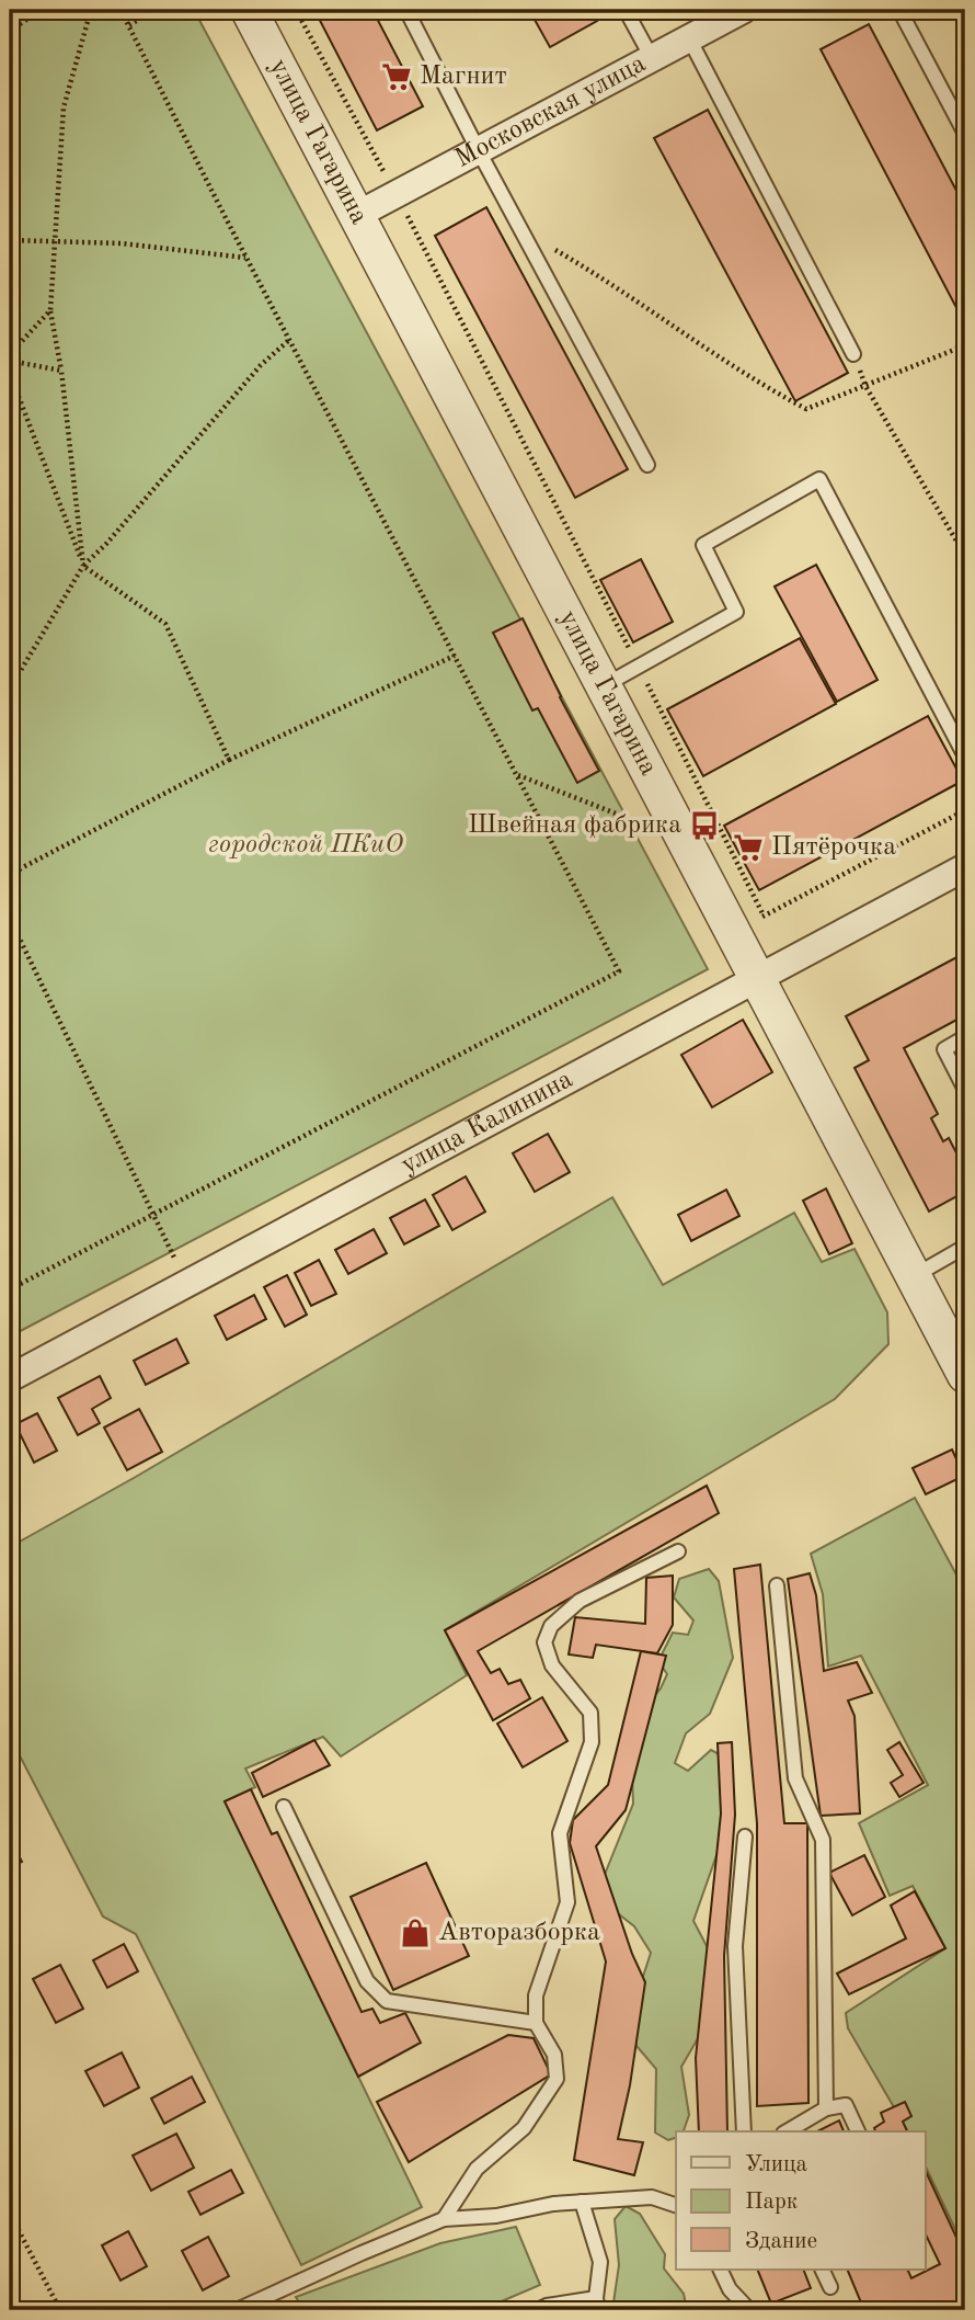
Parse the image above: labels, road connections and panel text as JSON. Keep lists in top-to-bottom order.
{
  "streets": {
    "street": ["Московская улица", "улица Гагарина", "улица Калинина"]
  },
  "crossings": [
    ["Московская улица", "улица Гагарина"],
    ["улица Гагарина", "улица Калинина"]
  ],
  "parks": ["городской ПКиО"],
  "places": {
    "supermarket": ["Магнит", "Пятёрочка"],
    "bus stop": ["Швейная фабрика"],
    "shop": ["Авторазборка"]
  },
  "legend": ["Улица", "Парк", "Здание"]
}
